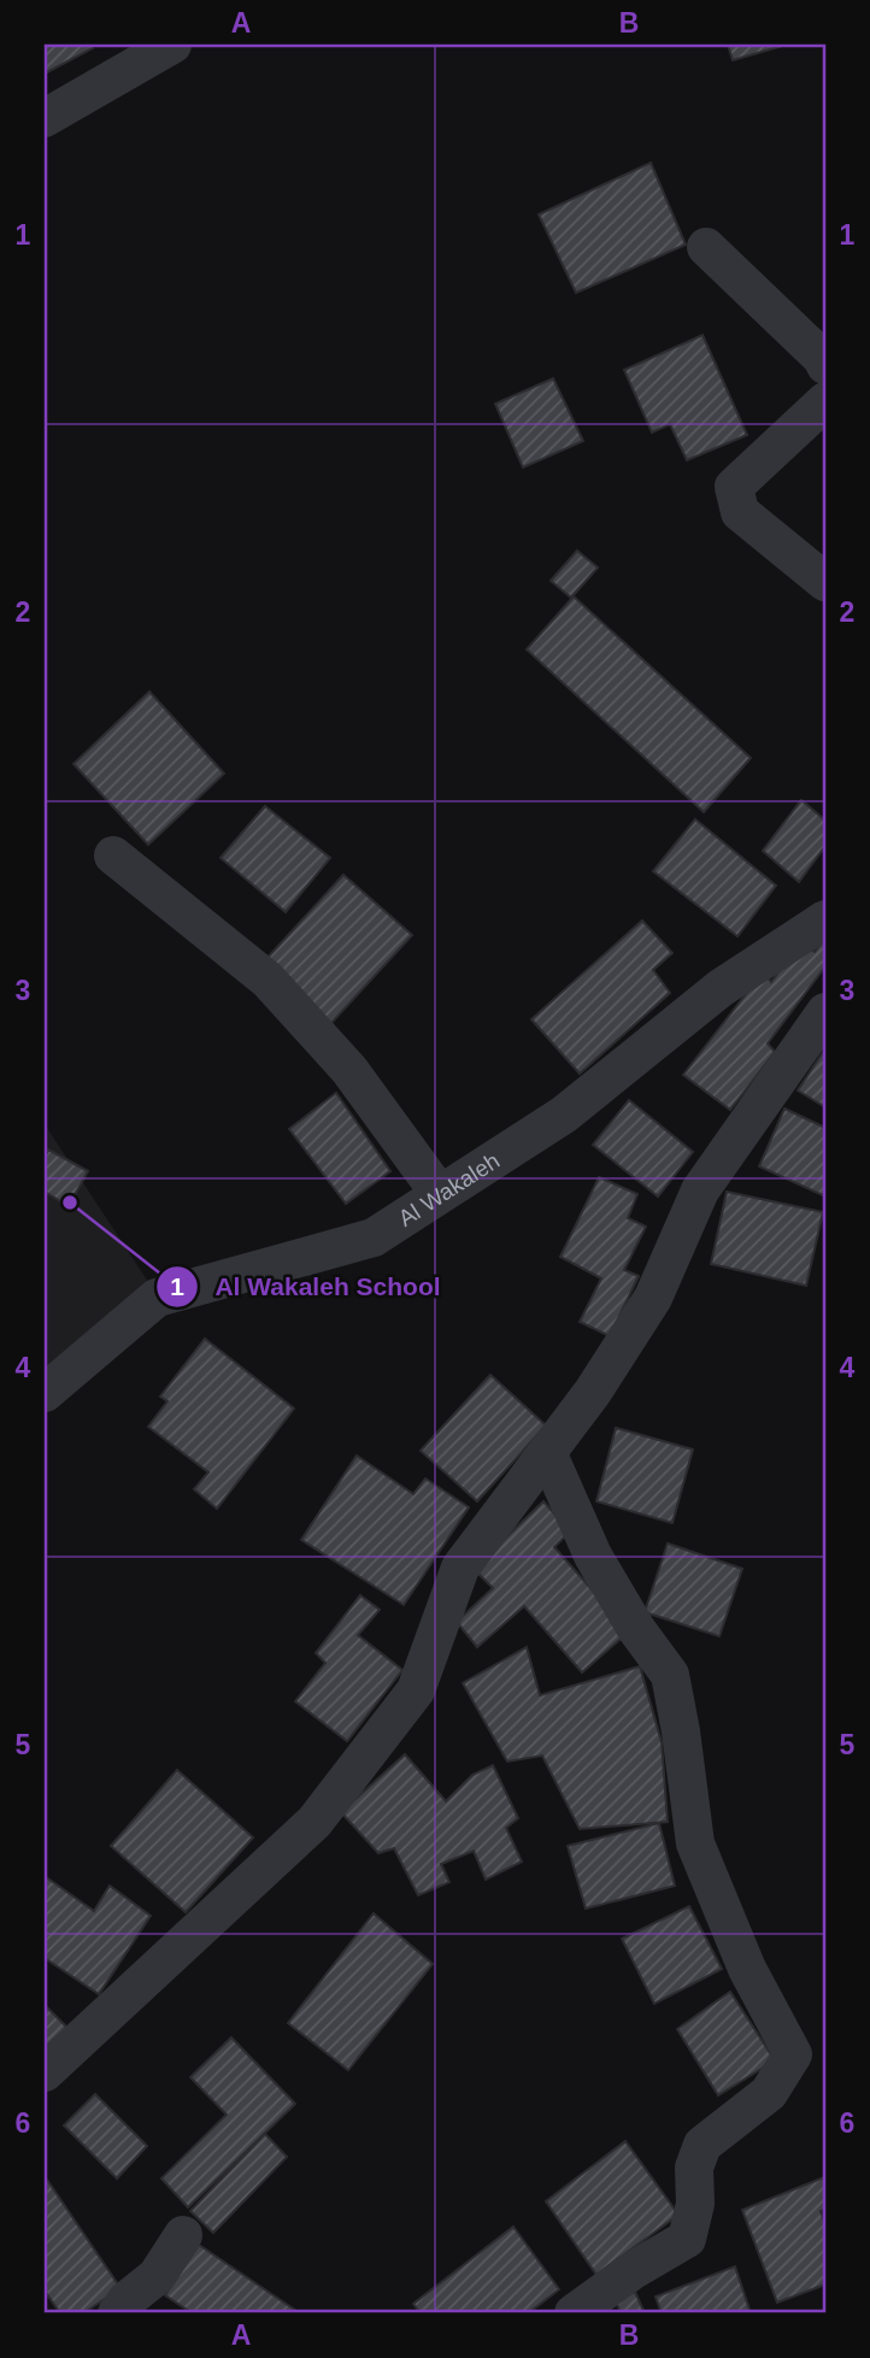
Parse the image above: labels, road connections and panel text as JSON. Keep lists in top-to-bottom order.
{
  "streets": {
    "street": ["Al Wakaleh"]
  },
  "places": ["Al Wakaleh School"],
  "grid": {
    "columns": ["A", "B"],
    "rows": [
      "1",
      "2",
      "3",
      "4",
      "5",
      "6"
    ]
  }
}
